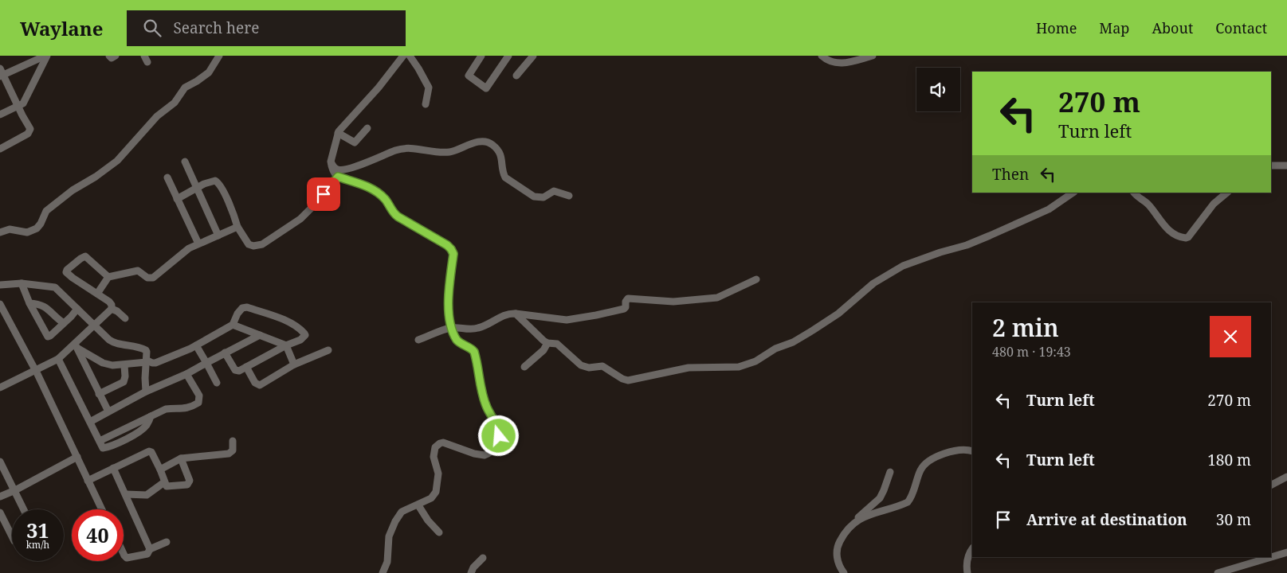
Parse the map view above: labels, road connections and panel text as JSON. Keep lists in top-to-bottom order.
{
  "page": {
    "header": "Waylane",
    "search": "Search here",
    "nav": [
      "Home",
      "Map",
      "About",
      "Contact"
    ],
    "turn": ["270 m", "Turn left"],
    "then": "Then",
    "heading": ["2 min", "480 m · 19:43"],
    "list": [
      {
        "name": "Turn left",
        "value": "270 m"
      },
      {
        "name": "Turn left",
        "value": "180 m"
      },
      {
        "name": "Arrive at destination",
        "value": "30 m"
      }
    ],
    "speed": "31 km/h",
    "limit": "40"
  }
}
